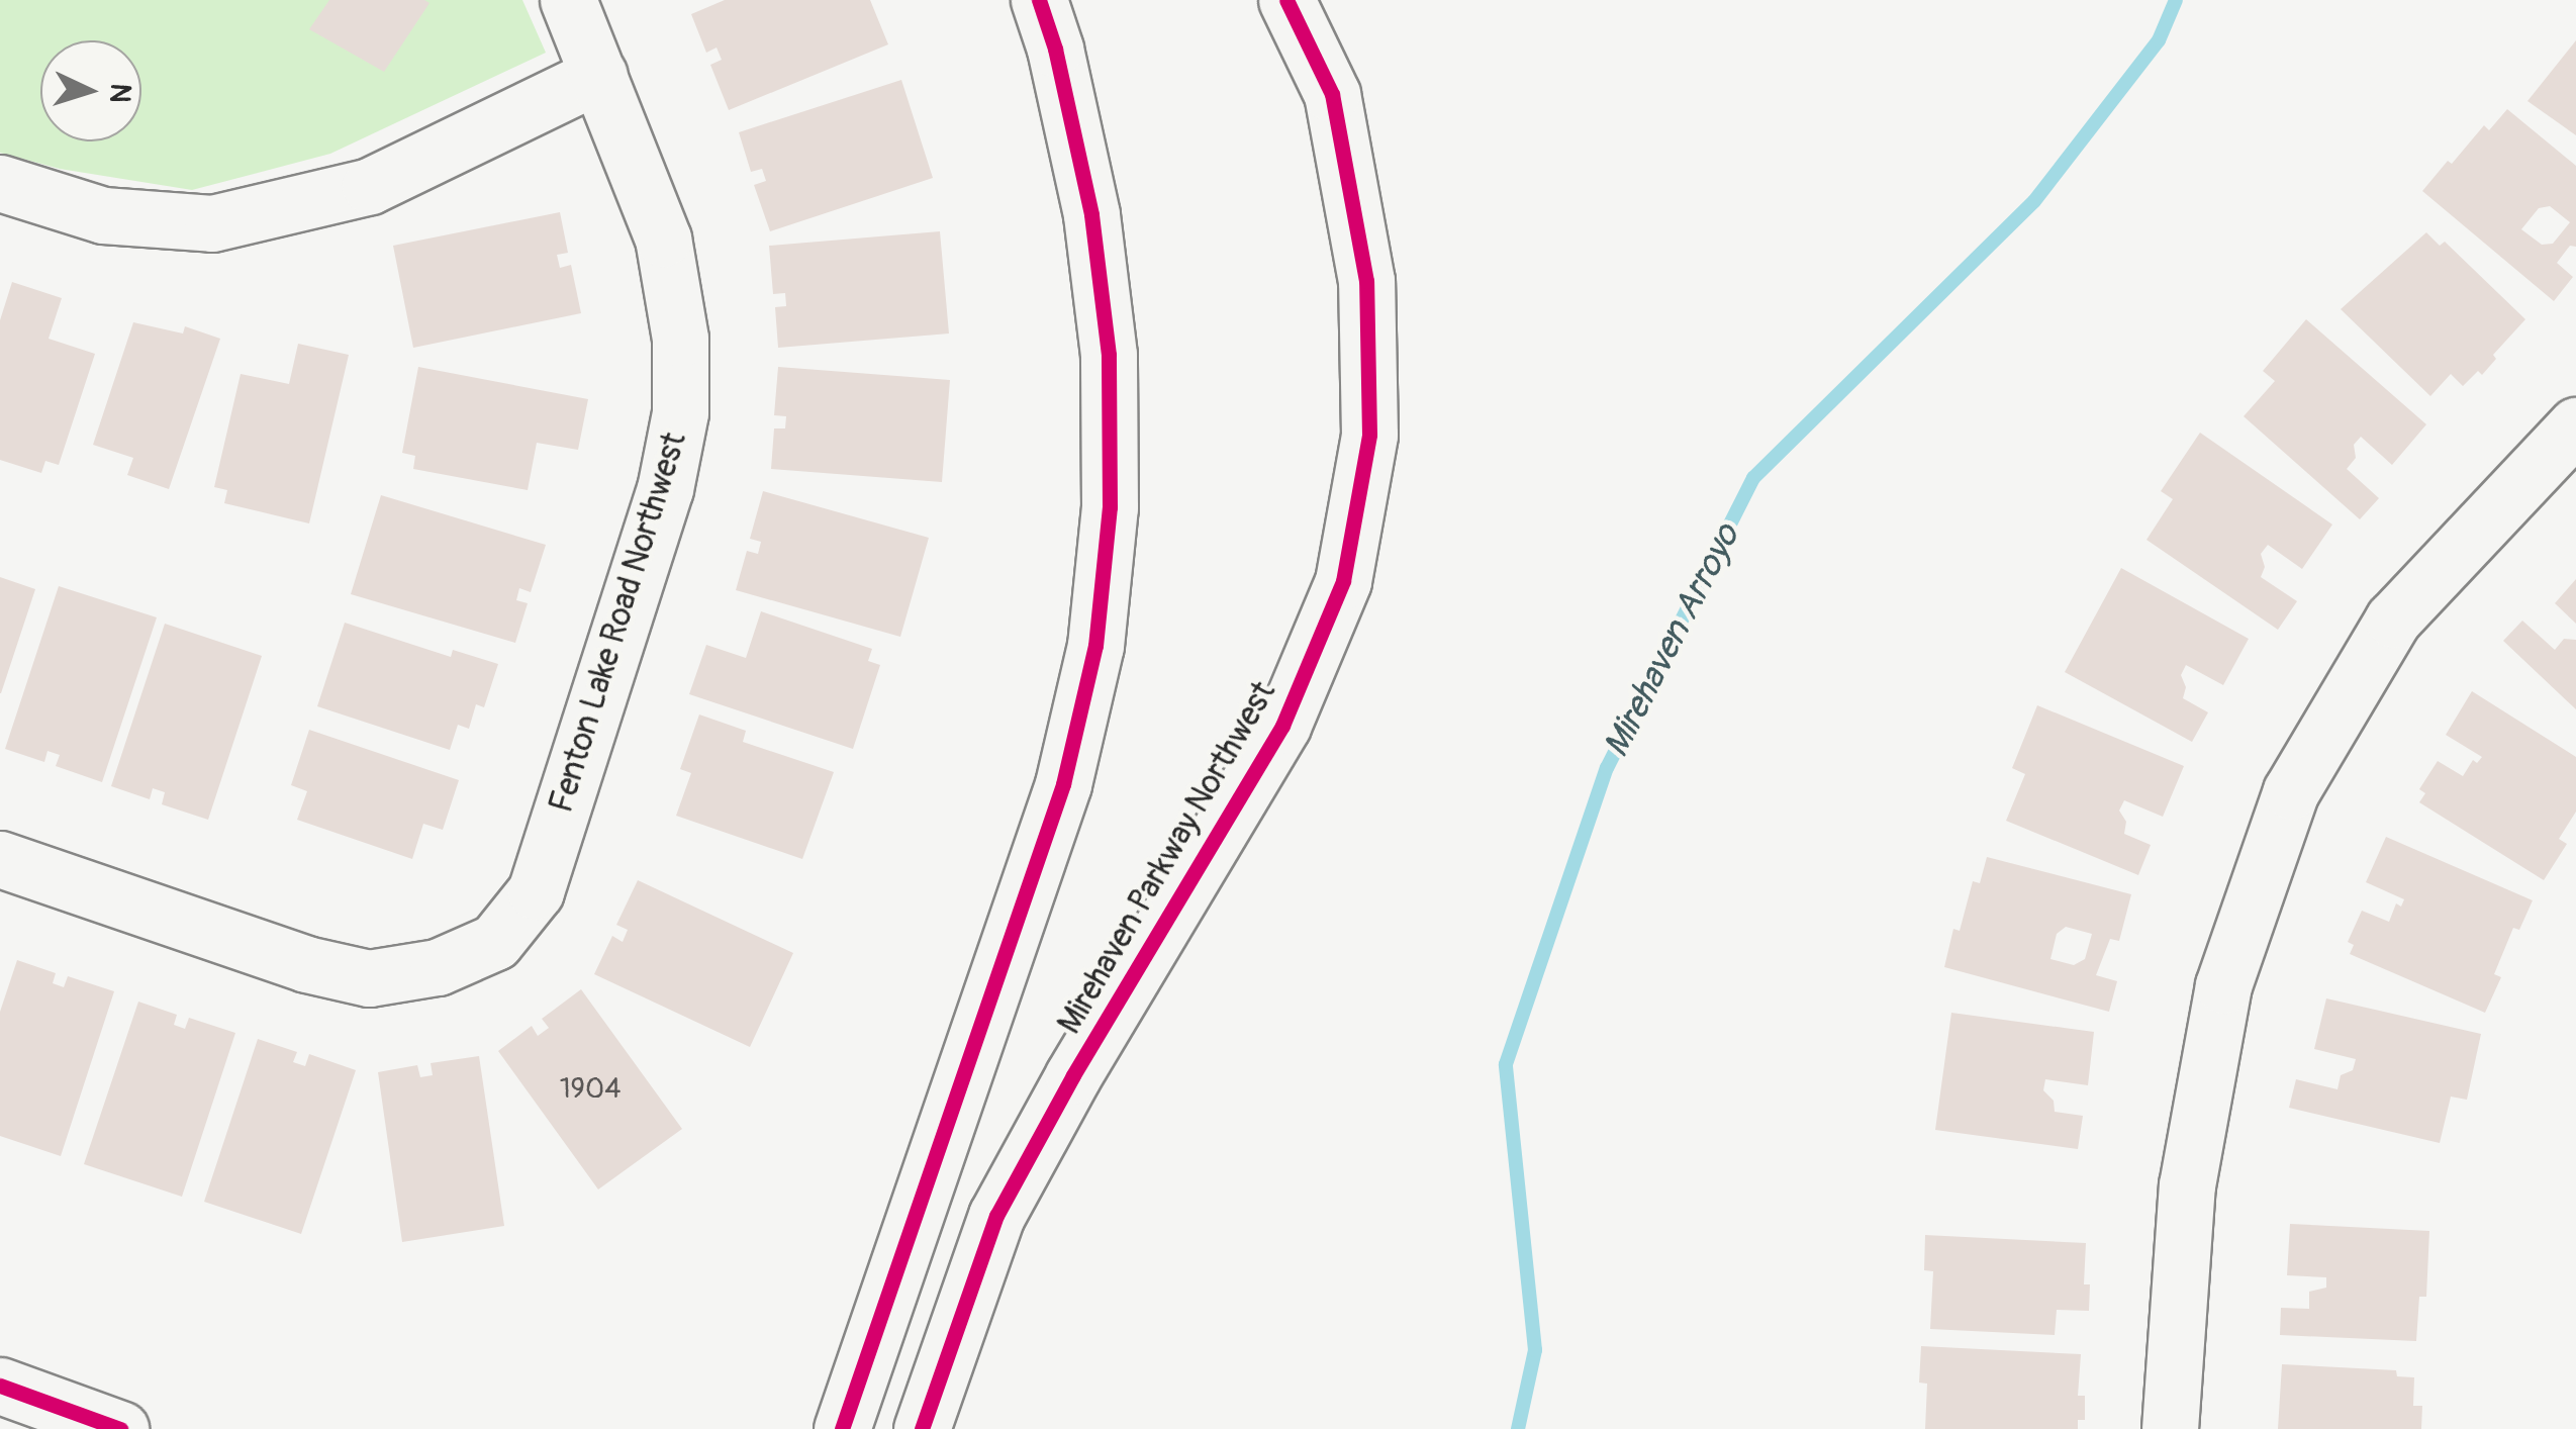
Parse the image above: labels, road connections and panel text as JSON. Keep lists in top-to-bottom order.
{
  "streets": {
    "street": ["Fenton Lake Road Northwest", "Mirehaven Parkway Northwest"]
  },
  "water": ["Mirehaven Arroyo"],
  "house_numbers": ["1904"],
  "north": "right"
}
